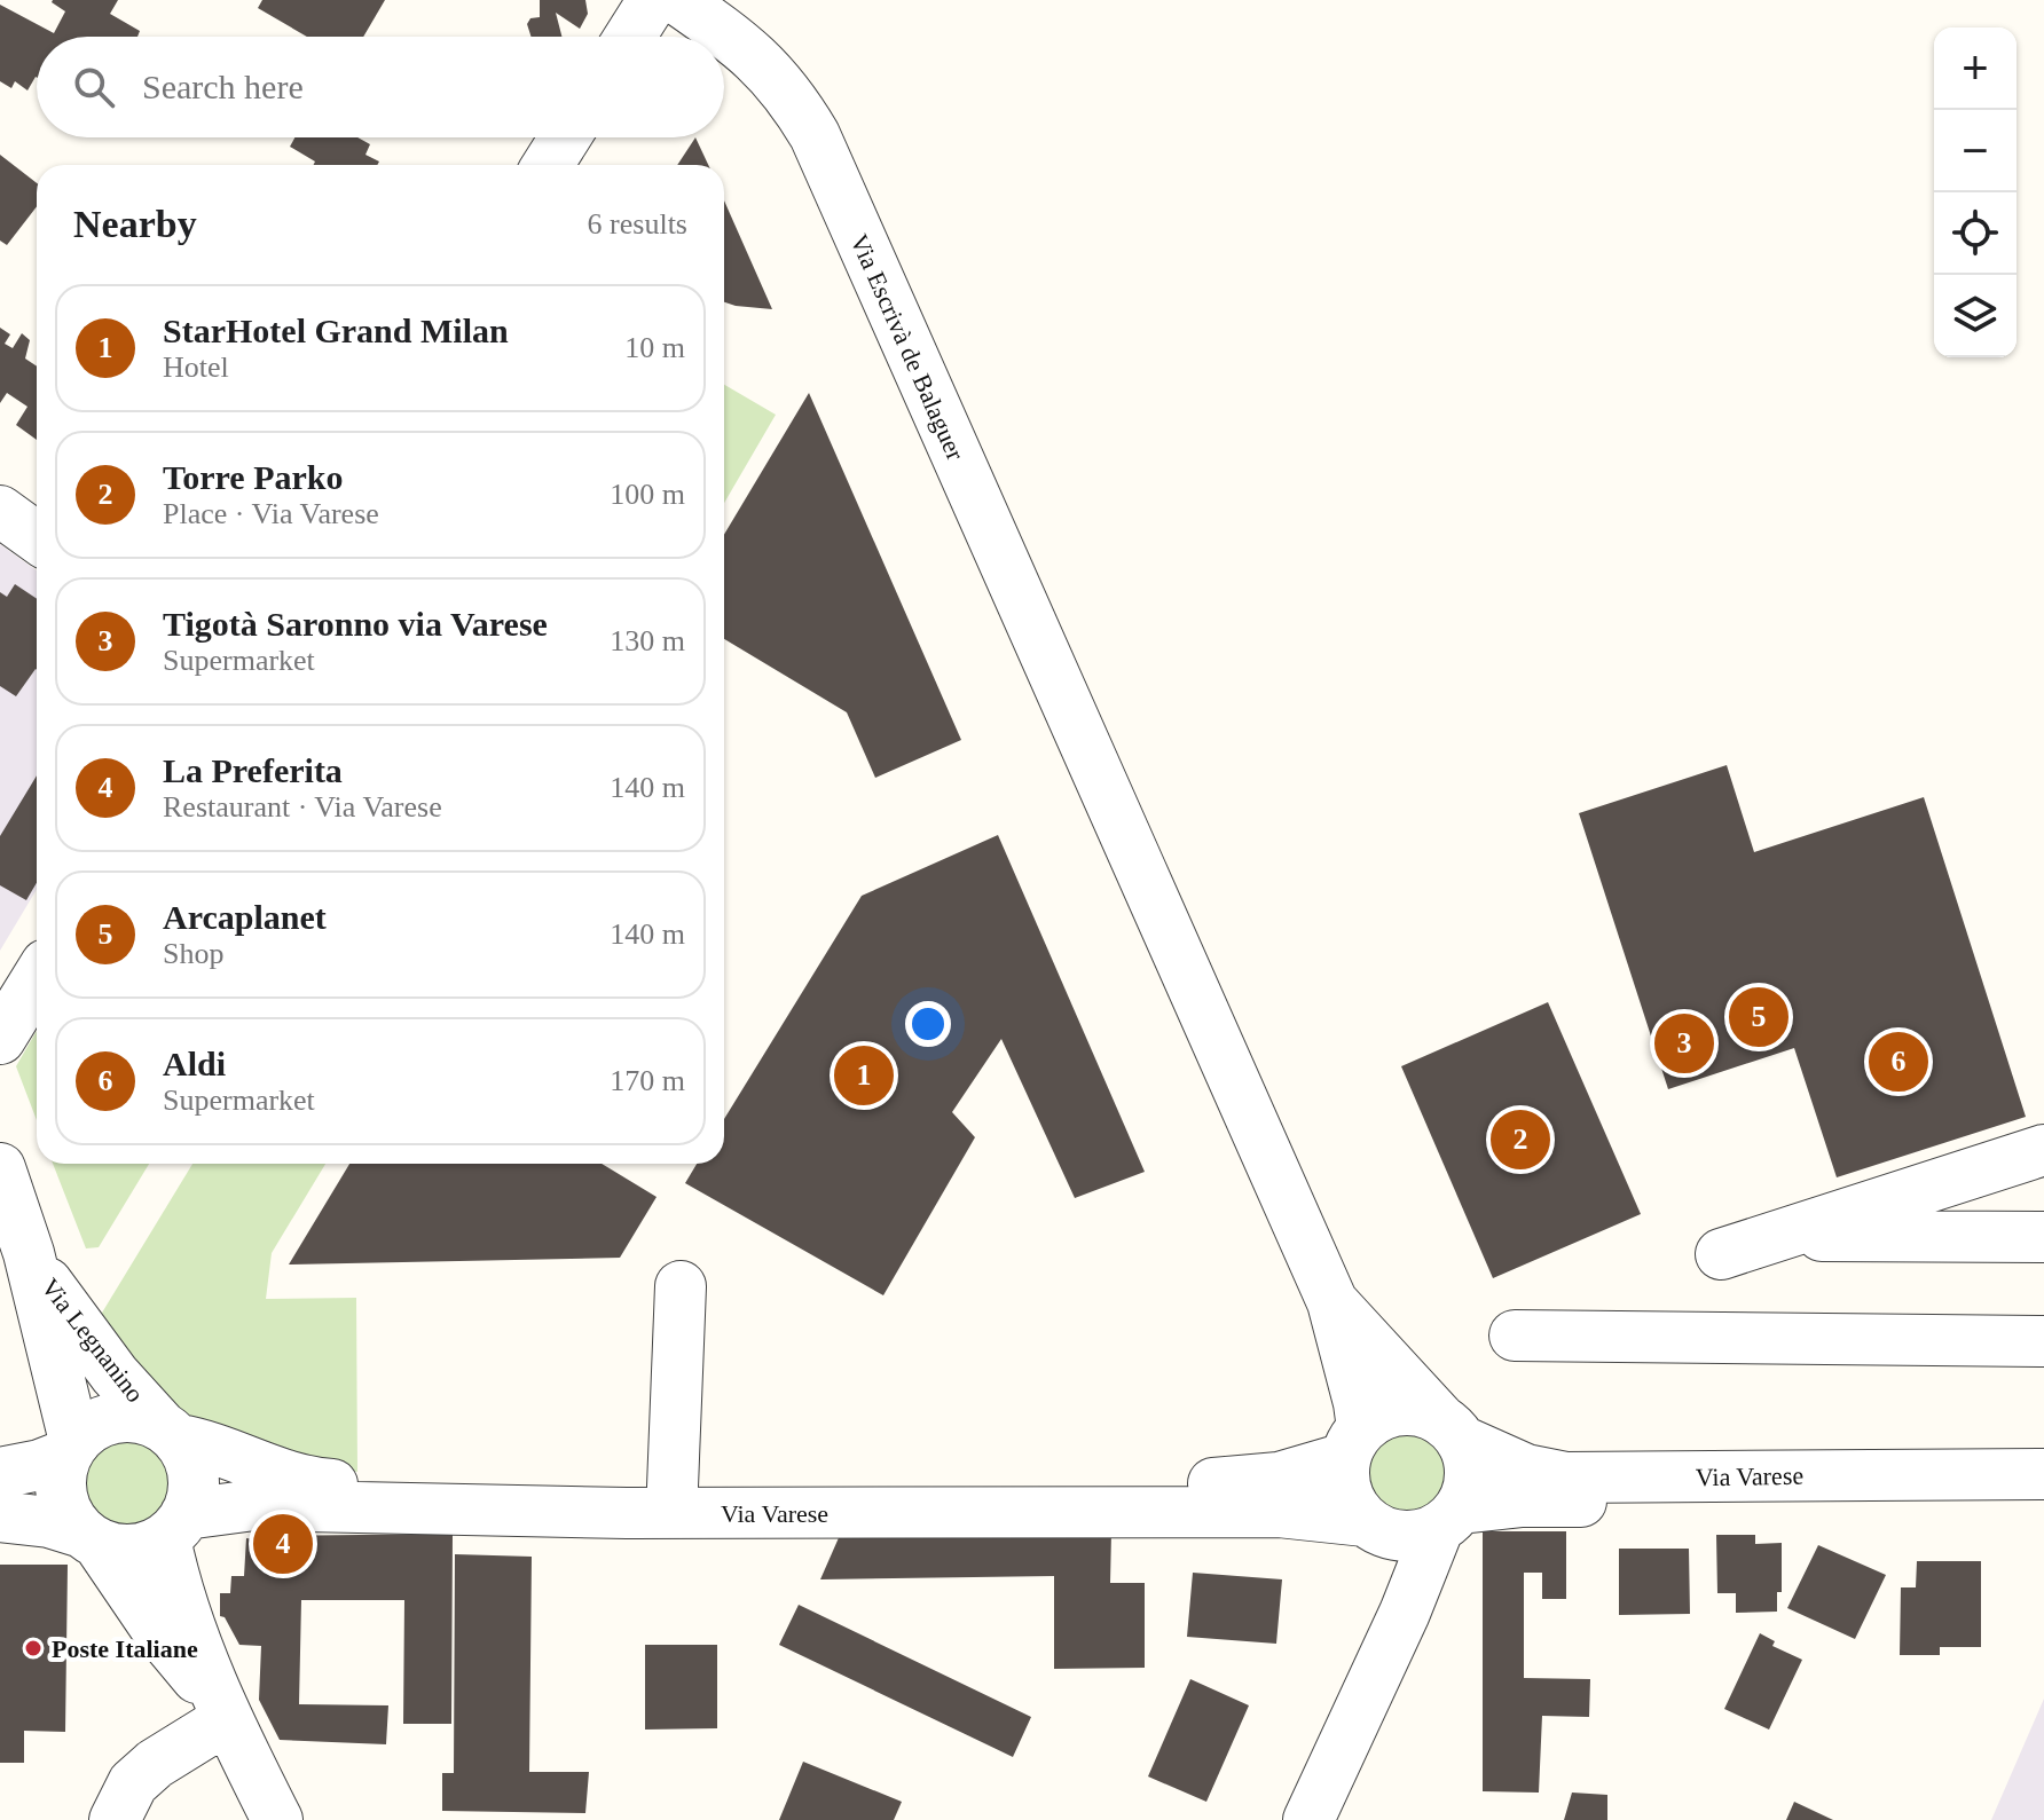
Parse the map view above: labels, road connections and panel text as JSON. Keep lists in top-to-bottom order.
{
  "streets": {
    "street": ["Via Escrivà de Balaguer", "Via Legnanino", "Via Varese"]
  },
  "crossings": [
    ["Via Legnanino", "Via Varese"]
  ],
  "places": ["Poste Italiane"],
  "page": {
    "map_buttons": ["+", "−"],
    "search": "Search here",
    "heading": ["Nearby", "6 results"],
    "list": [
      {
        "mark": "1",
        "name": "StarHotel Grand Milan",
        "note": "Hotel",
        "value": "10 m"
      },
      {
        "mark": "2",
        "name": "Torre Parko",
        "note": "Place · Via Varese",
        "value": "100 m"
      },
      {
        "mark": "3",
        "name": "Tigotà Saronno via Varese",
        "note": "Supermarket",
        "value": "130 m"
      },
      {
        "mark": "4",
        "name": "La Preferita",
        "note": "Restaurant · Via Varese",
        "value": "140 m"
      },
      {
        "mark": "5",
        "name": "Arcaplanet",
        "note": "Shop",
        "value": "140 m"
      },
      {
        "mark": "6",
        "name": "Aldi",
        "note": "Supermarket",
        "value": "170 m"
      }
    ],
    "pins": [
      "5",
      "3",
      "6",
      "1",
      "2",
      "4"
    ]
  }
}
